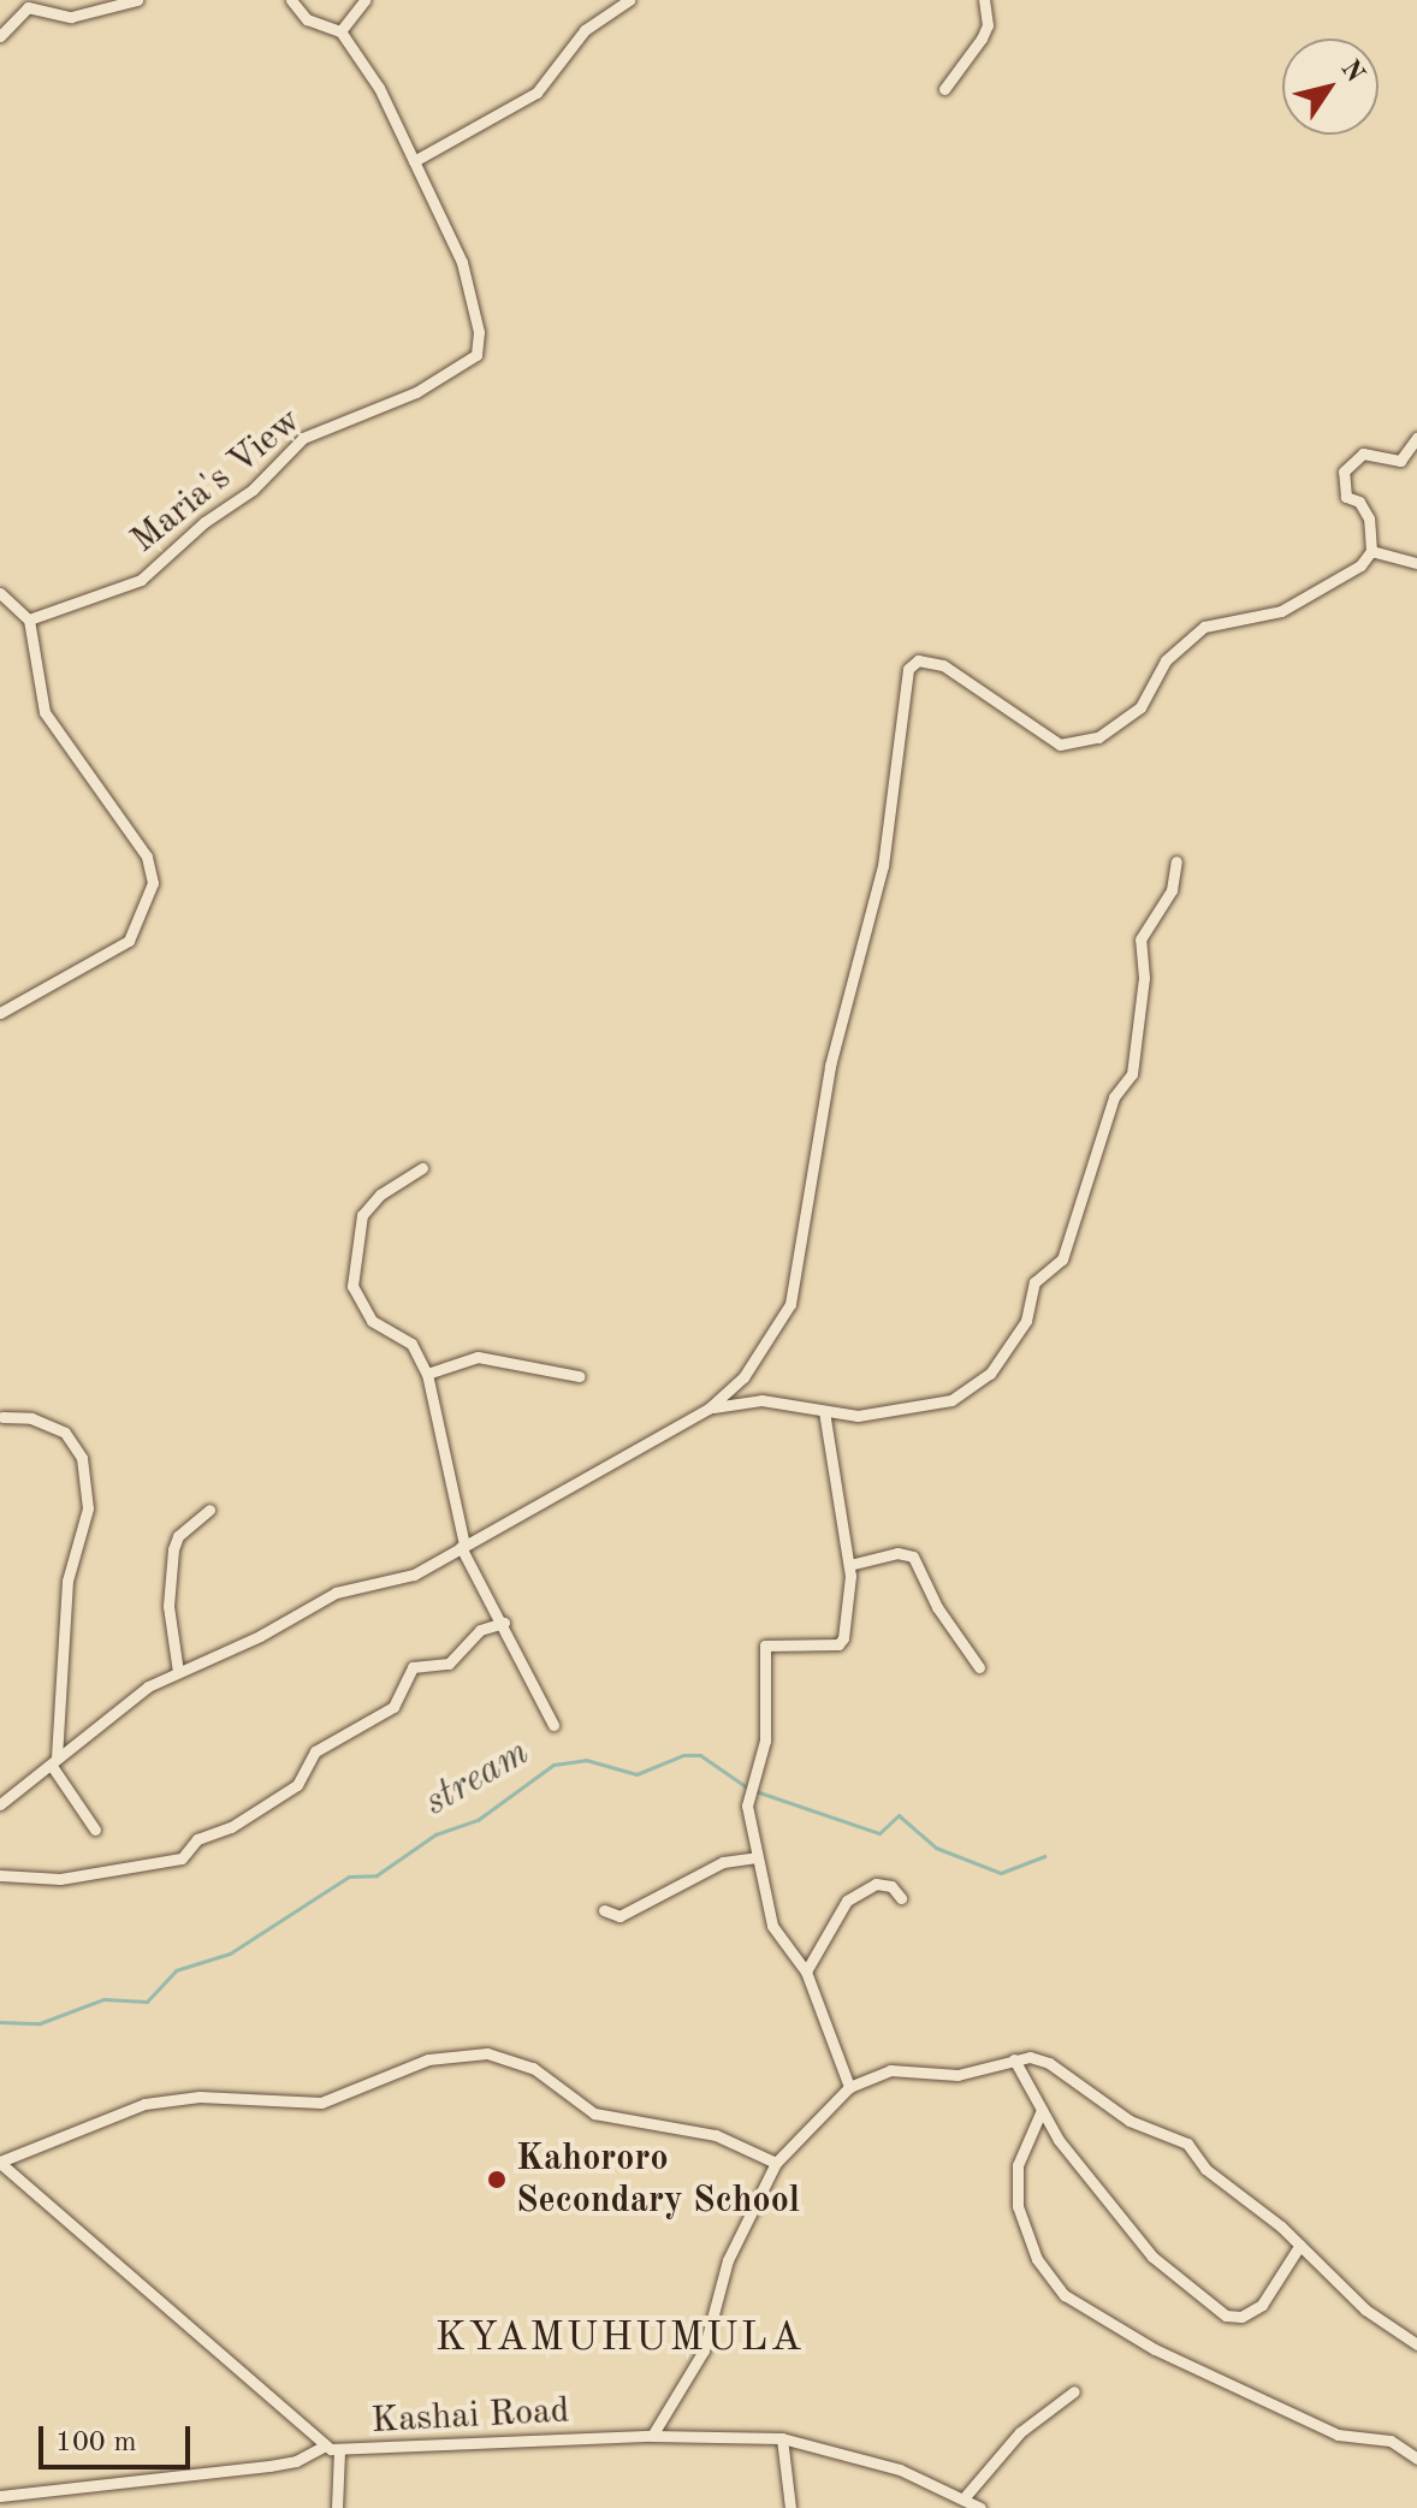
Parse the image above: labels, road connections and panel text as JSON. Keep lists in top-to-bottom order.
{
  "streets": {
    "street": ["Maria's View", "Kashai Road"]
  },
  "districts": ["KYAMUHUMULA"],
  "water": ["stream"],
  "places": ["Kahororo Secondary School"],
  "scale_bar": "100 m",
  "north": "top right"
}
